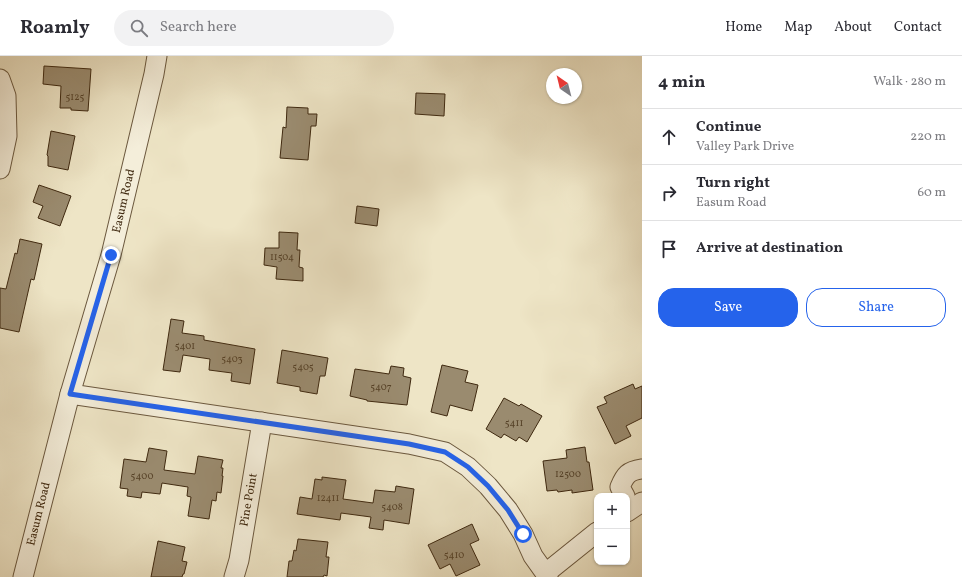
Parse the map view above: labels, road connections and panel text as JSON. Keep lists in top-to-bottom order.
{
  "streets": {
    "street": ["Easum Road", "Pine Point"]
  },
  "house_numbers": [
    "5125",
    "11504",
    "5401",
    "5403",
    "5405",
    "5407",
    "5411",
    "12500",
    "5400",
    "12411",
    "5408",
    "5410"
  ],
  "north": "top left",
  "page": {
    "header": "Roamly",
    "search": "Search here",
    "nav": [
      "Home",
      "Map",
      "About",
      "Contact"
    ],
    "heading": ["4 min", "Walk · 280 m"],
    "list": [
      ["Continue", "Valley Park Drive", "220 m"],
      ["Turn right", "Easum Road", "60 m"],
      "Arrive at destination"
    ],
    "buttons": ["Save", "Share"],
    "map_buttons": ["+", "−"]
  }
}
